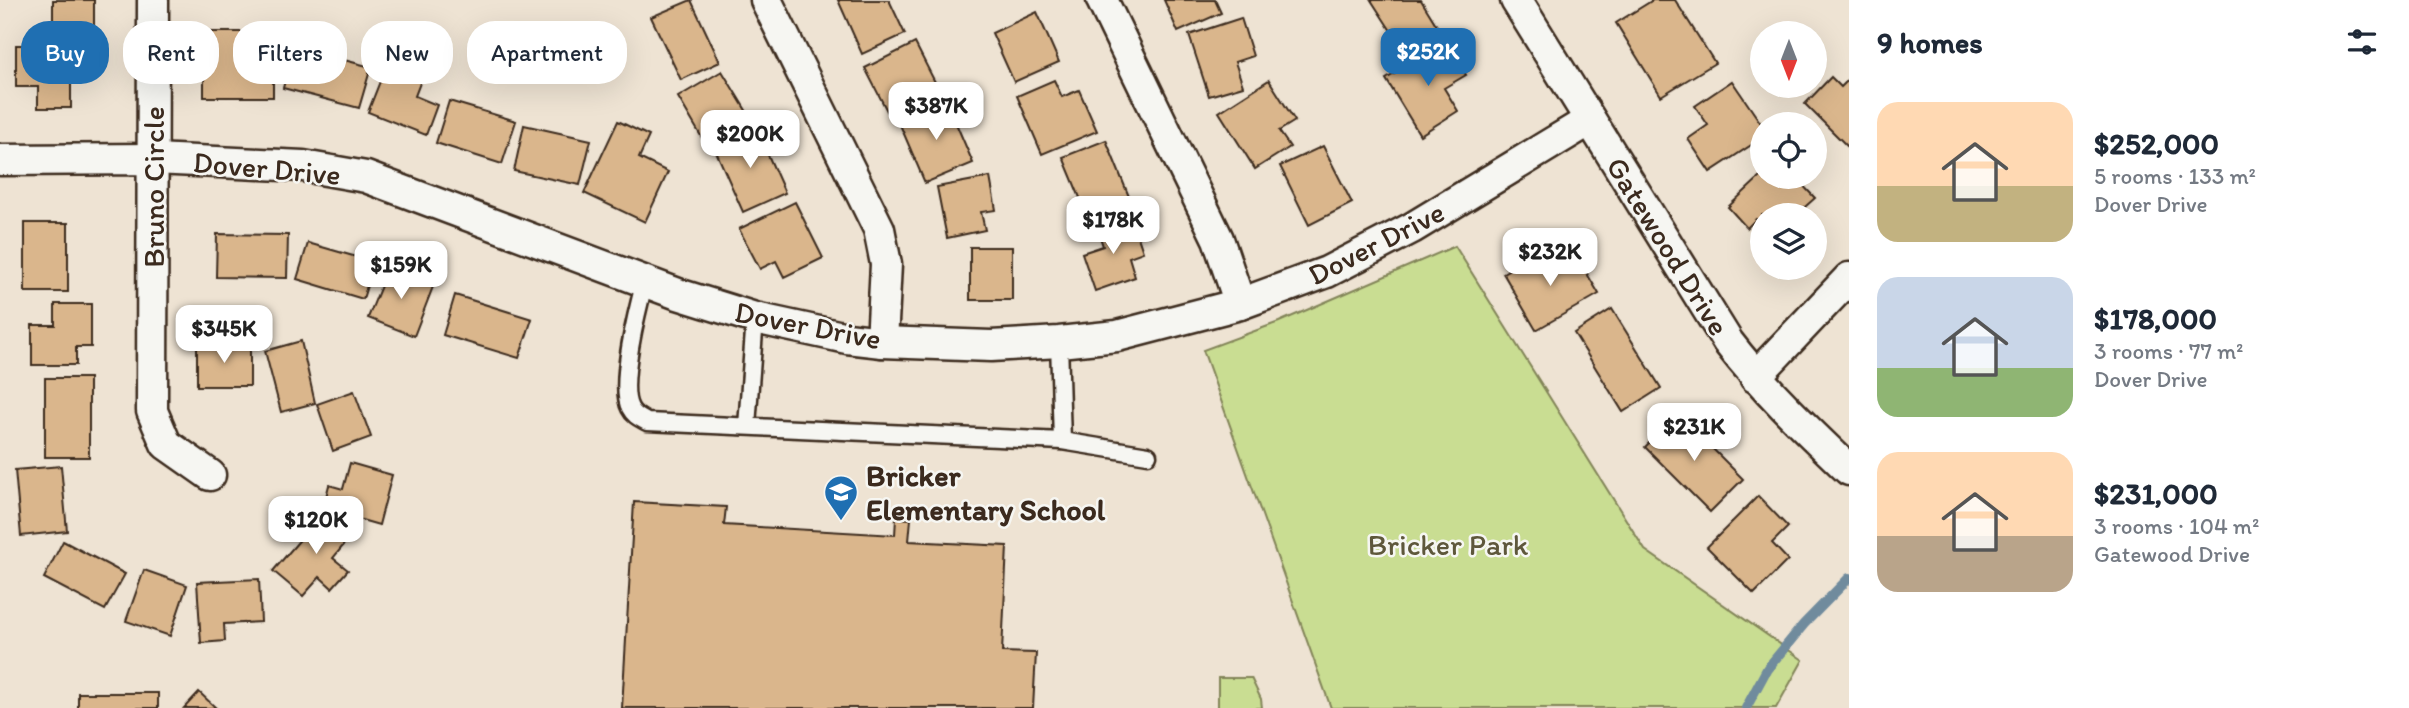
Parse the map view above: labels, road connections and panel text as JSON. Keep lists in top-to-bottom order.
{
  "streets": {
    "street": ["Dover Drive", "Bruno Circle", "Gatewood Drive"]
  },
  "crossings": [
    ["Dover Drive", "Bruno Circle"],
    ["Dover Drive", "Gatewood Drive"]
  ],
  "parks": ["Bricker Park"],
  "places": {
    "school or university": ["Bricker Elementary School"]
  },
  "north": "bottom",
  "page": {
    "heading": "9 homes",
    "chip": [
      "Buy",
      "Rent",
      "Filters",
      "New",
      "Apartment"
    ],
    "price": [
      "$252K",
      "$387K",
      "$200K",
      "$178K",
      "$232K",
      "$159K",
      "$345K",
      "$231K",
      "$120K"
    ],
    "list": [
      {
        "name": "$252,000",
        "note": "5 rooms · 133 m² · Dover Drive"
      },
      {
        "name": "$178,000",
        "note": "3 rooms · 77 m² · Dover Drive"
      },
      {
        "name": "$231,000",
        "note": "3 rooms · 104 m² · Gatewood Drive"
      }
    ]
  }
}
